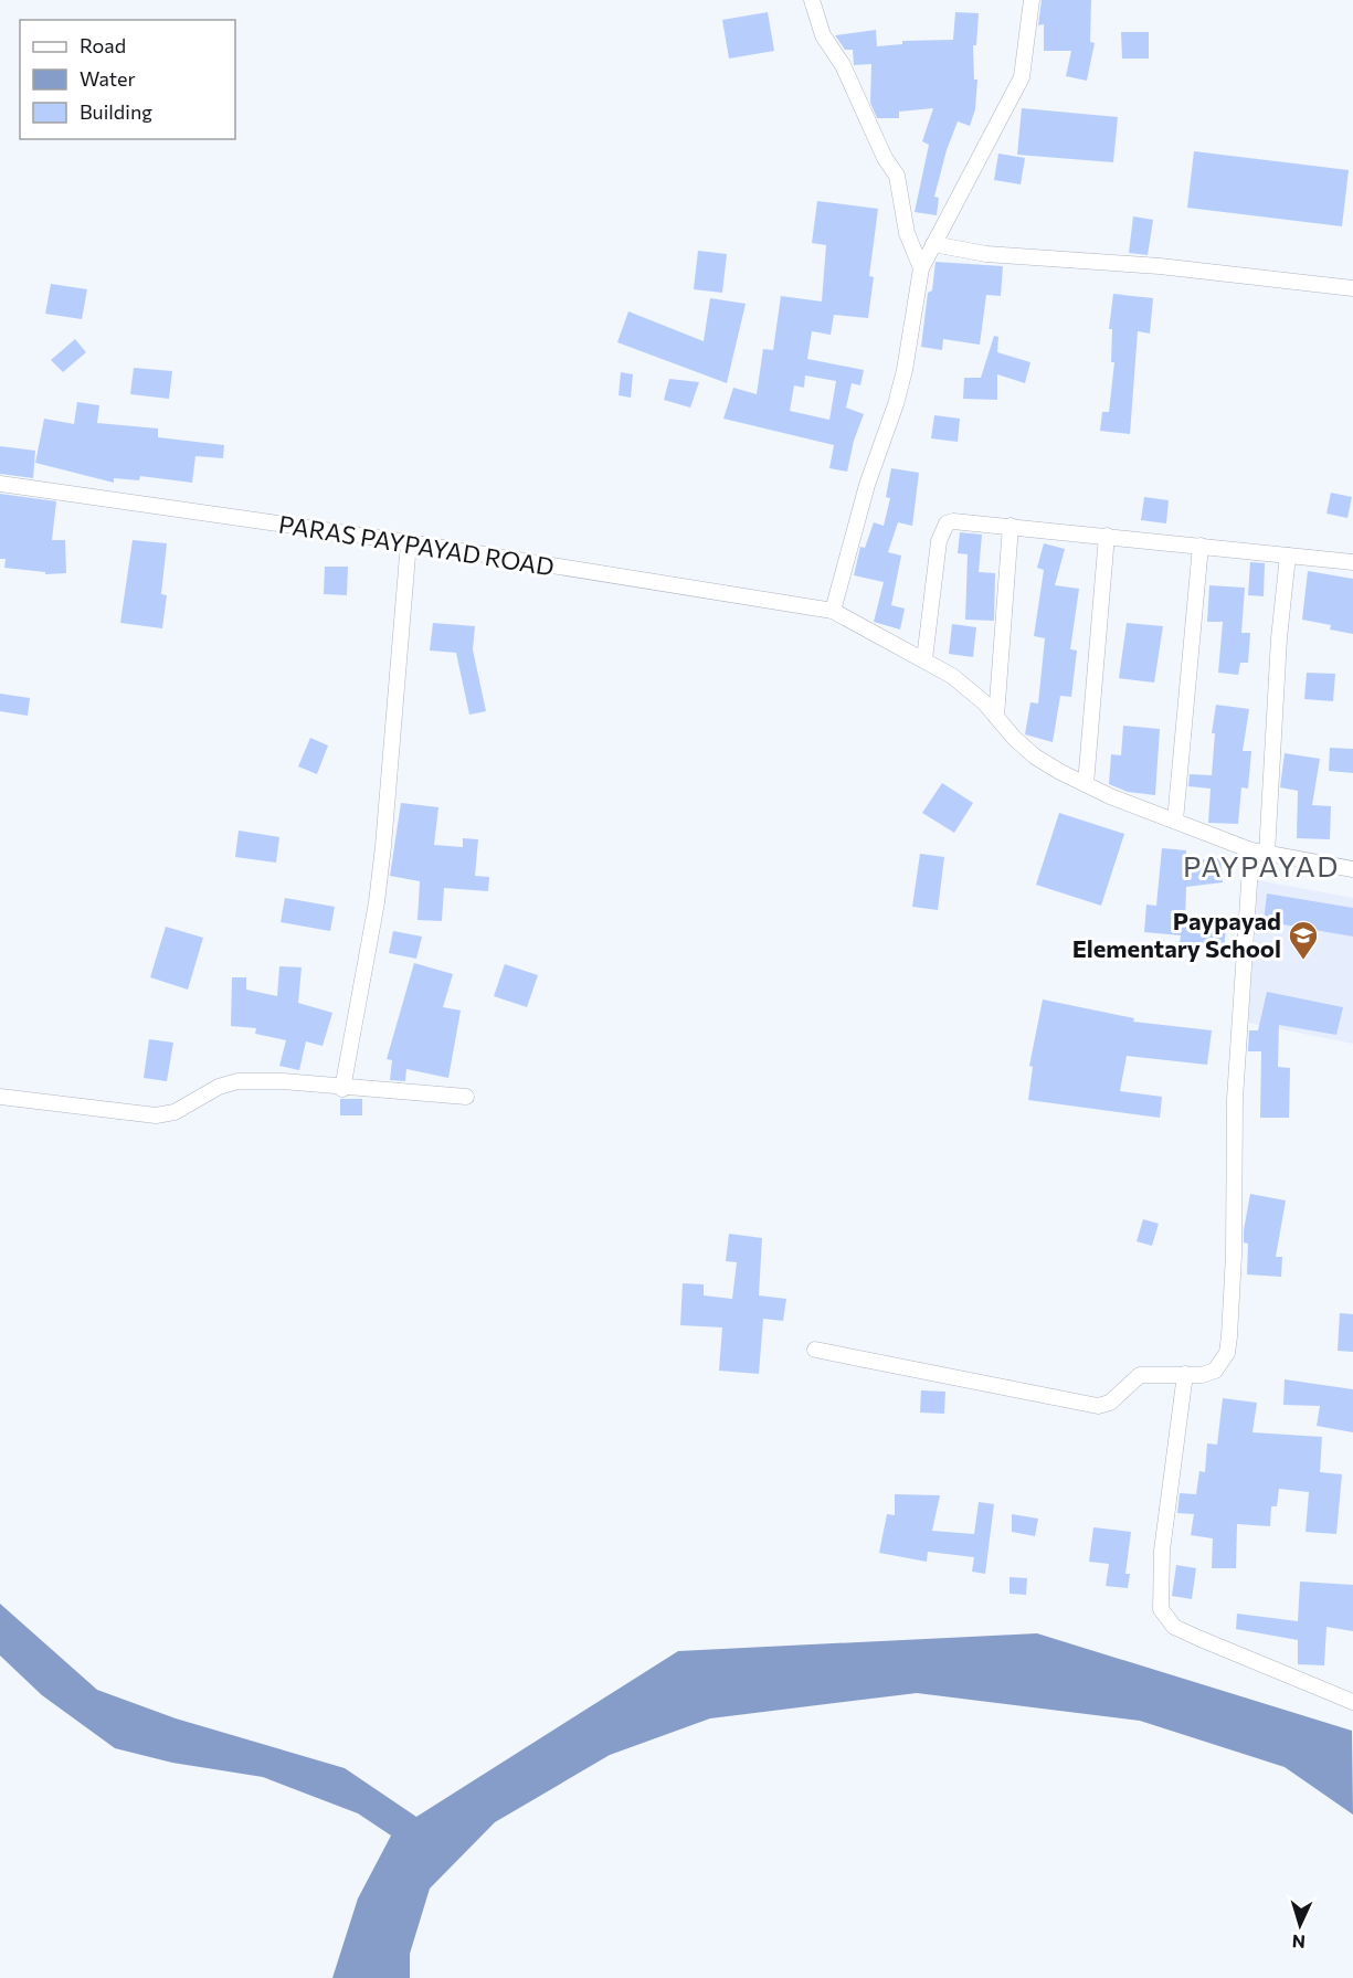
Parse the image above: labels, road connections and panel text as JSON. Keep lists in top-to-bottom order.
{
  "streets": {
    "street": ["PARAS PAYPAYAD ROAD"]
  },
  "districts": ["PAYPAYAD"],
  "places": {
    "school or university": ["Paypayad Elementary School"]
  },
  "legend": ["Road", "Water", "Building"],
  "north": "bottom"
}
